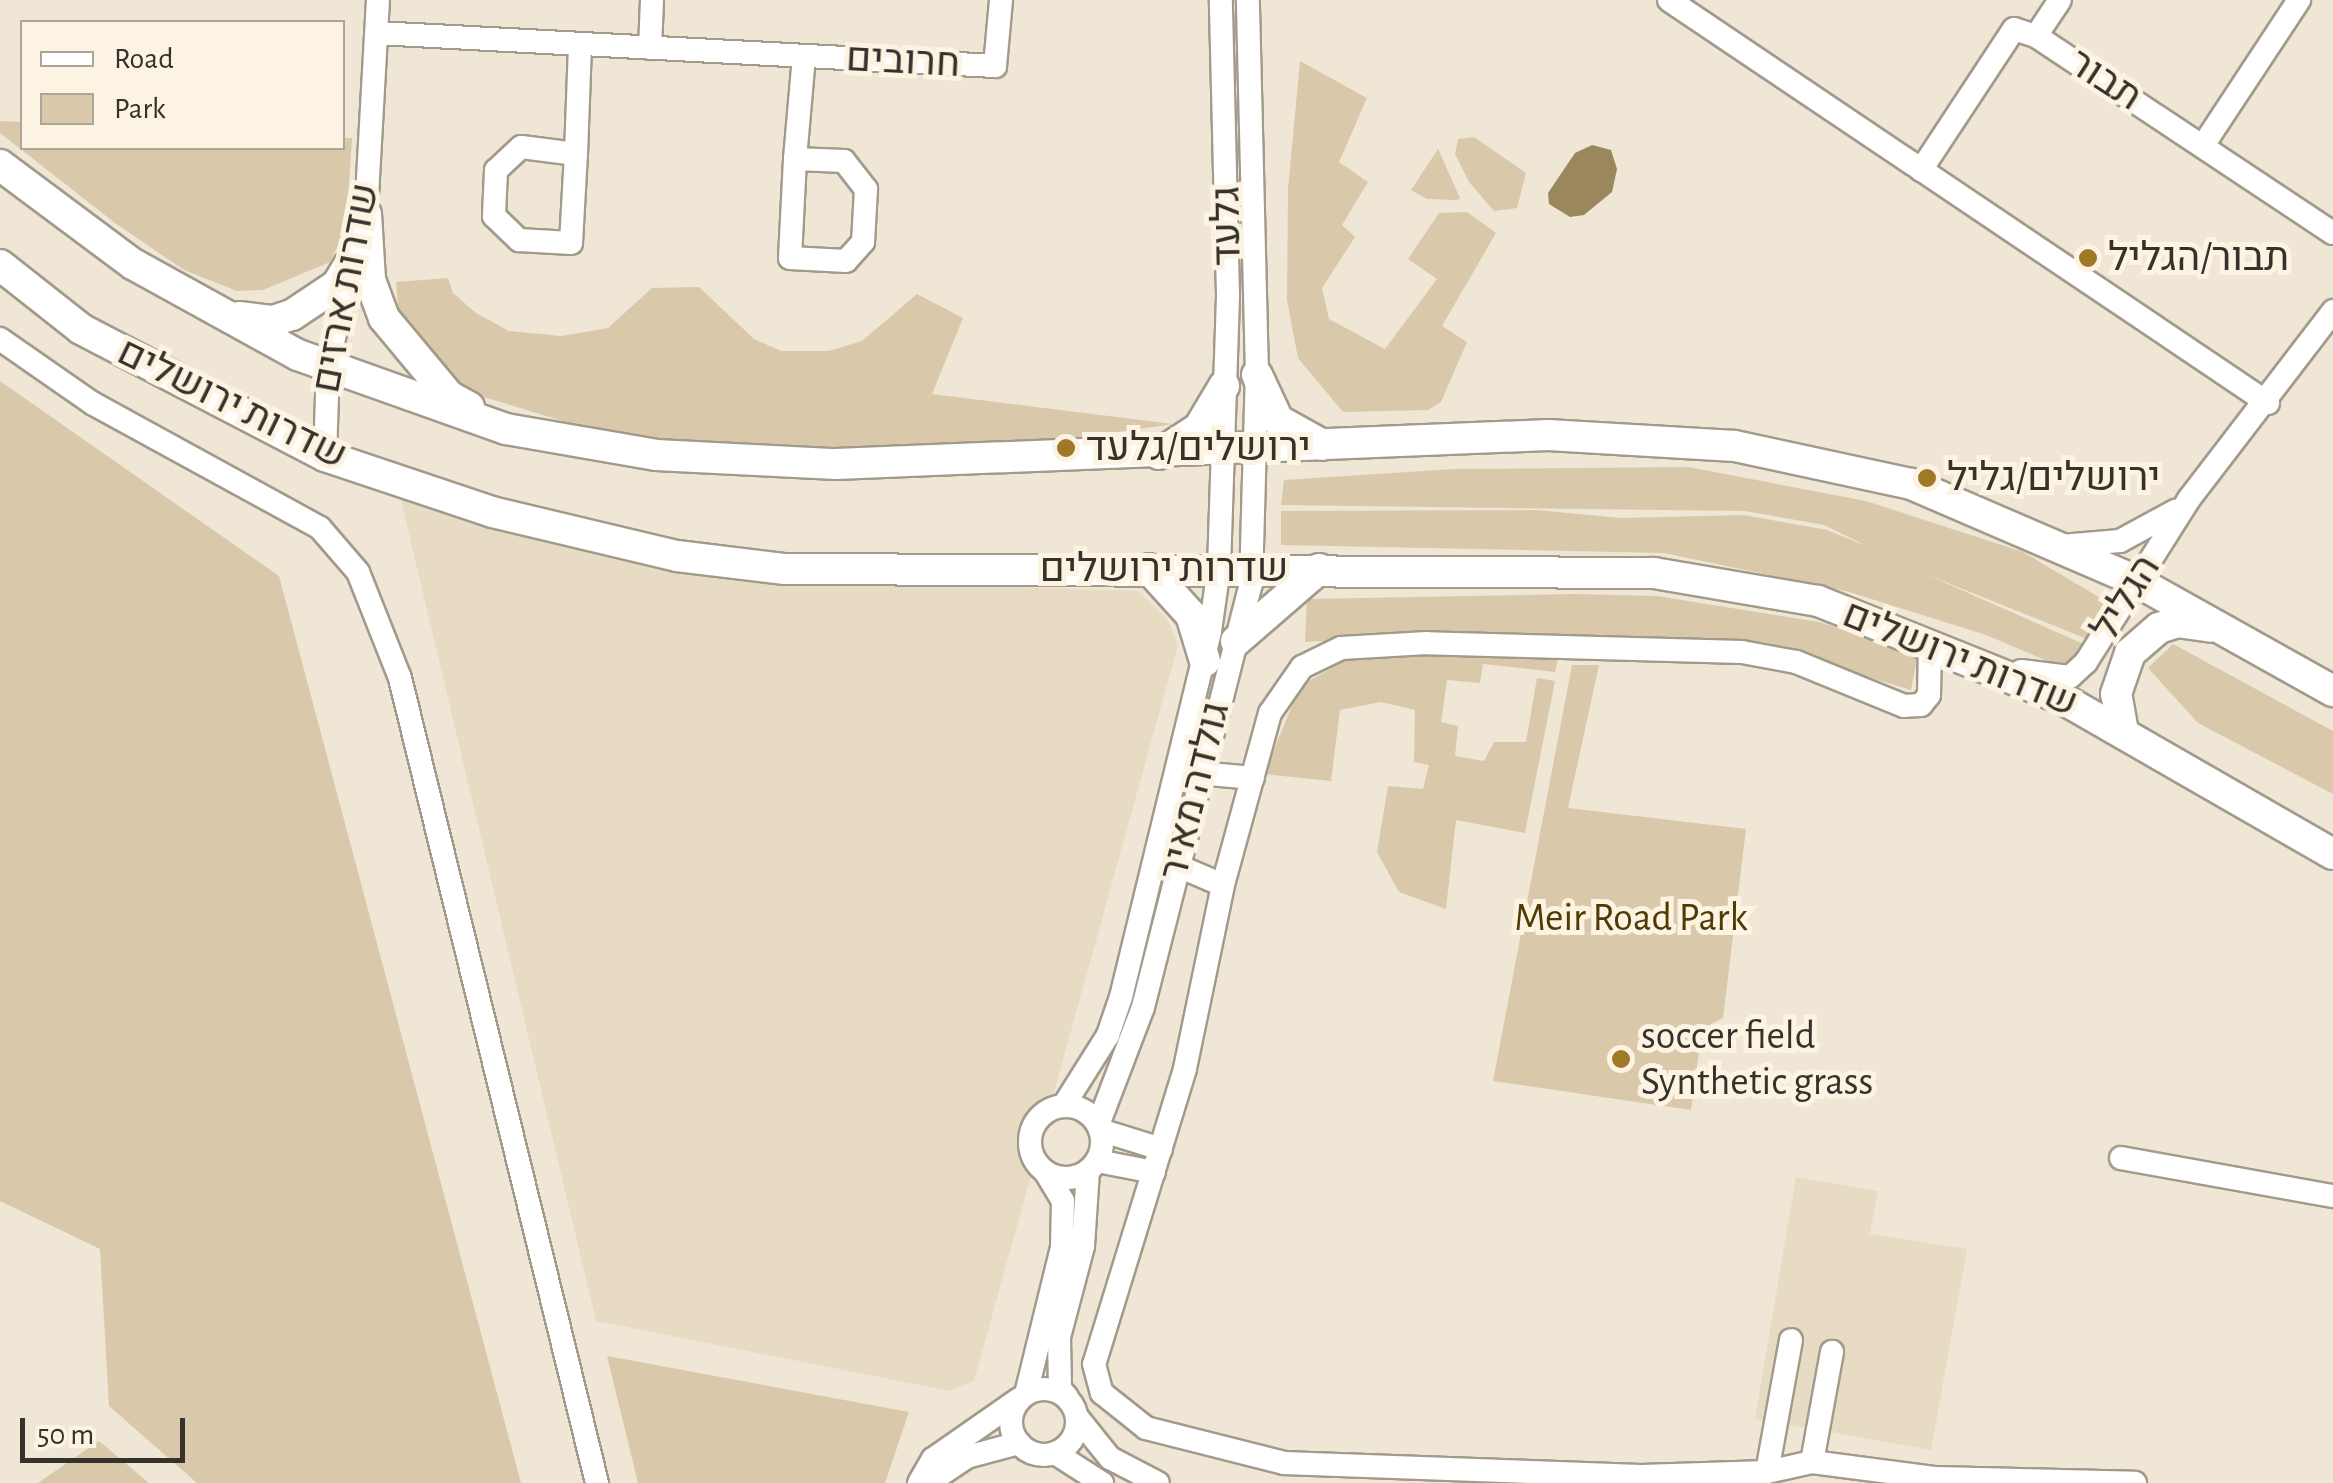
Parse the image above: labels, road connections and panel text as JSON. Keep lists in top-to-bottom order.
{
  "streets": {
    "main road": ["שדרות ירושלים"],
    "street": [
      "חרובים",
      "תבור",
      "גלעד",
      "שדרות ארזים",
      "הגליל",
      "גולדה מאיר"
    ]
  },
  "crossings": [
    ["חרובים", "שדרות ארזים"],
    ["גלעד", "שדרות ירושלים"],
    ["גלעד", "גולדה מאיר"],
    ["שדרות ארזים", "שדרות ירושלים"],
    ["שדרות ירושלים", "הגליל"],
    ["שדרות ירושלים", "גולדה מאיר"]
  ],
  "parks": ["Meir Road Park"],
  "places": [
    "תבור/הגליל",
    "ירושלים/גלעד",
    "ירושלים/גליל",
    "soccer field Synthetic grass"
  ],
  "legend": ["Road", "Park"],
  "scale_bar": "50 m"
}
